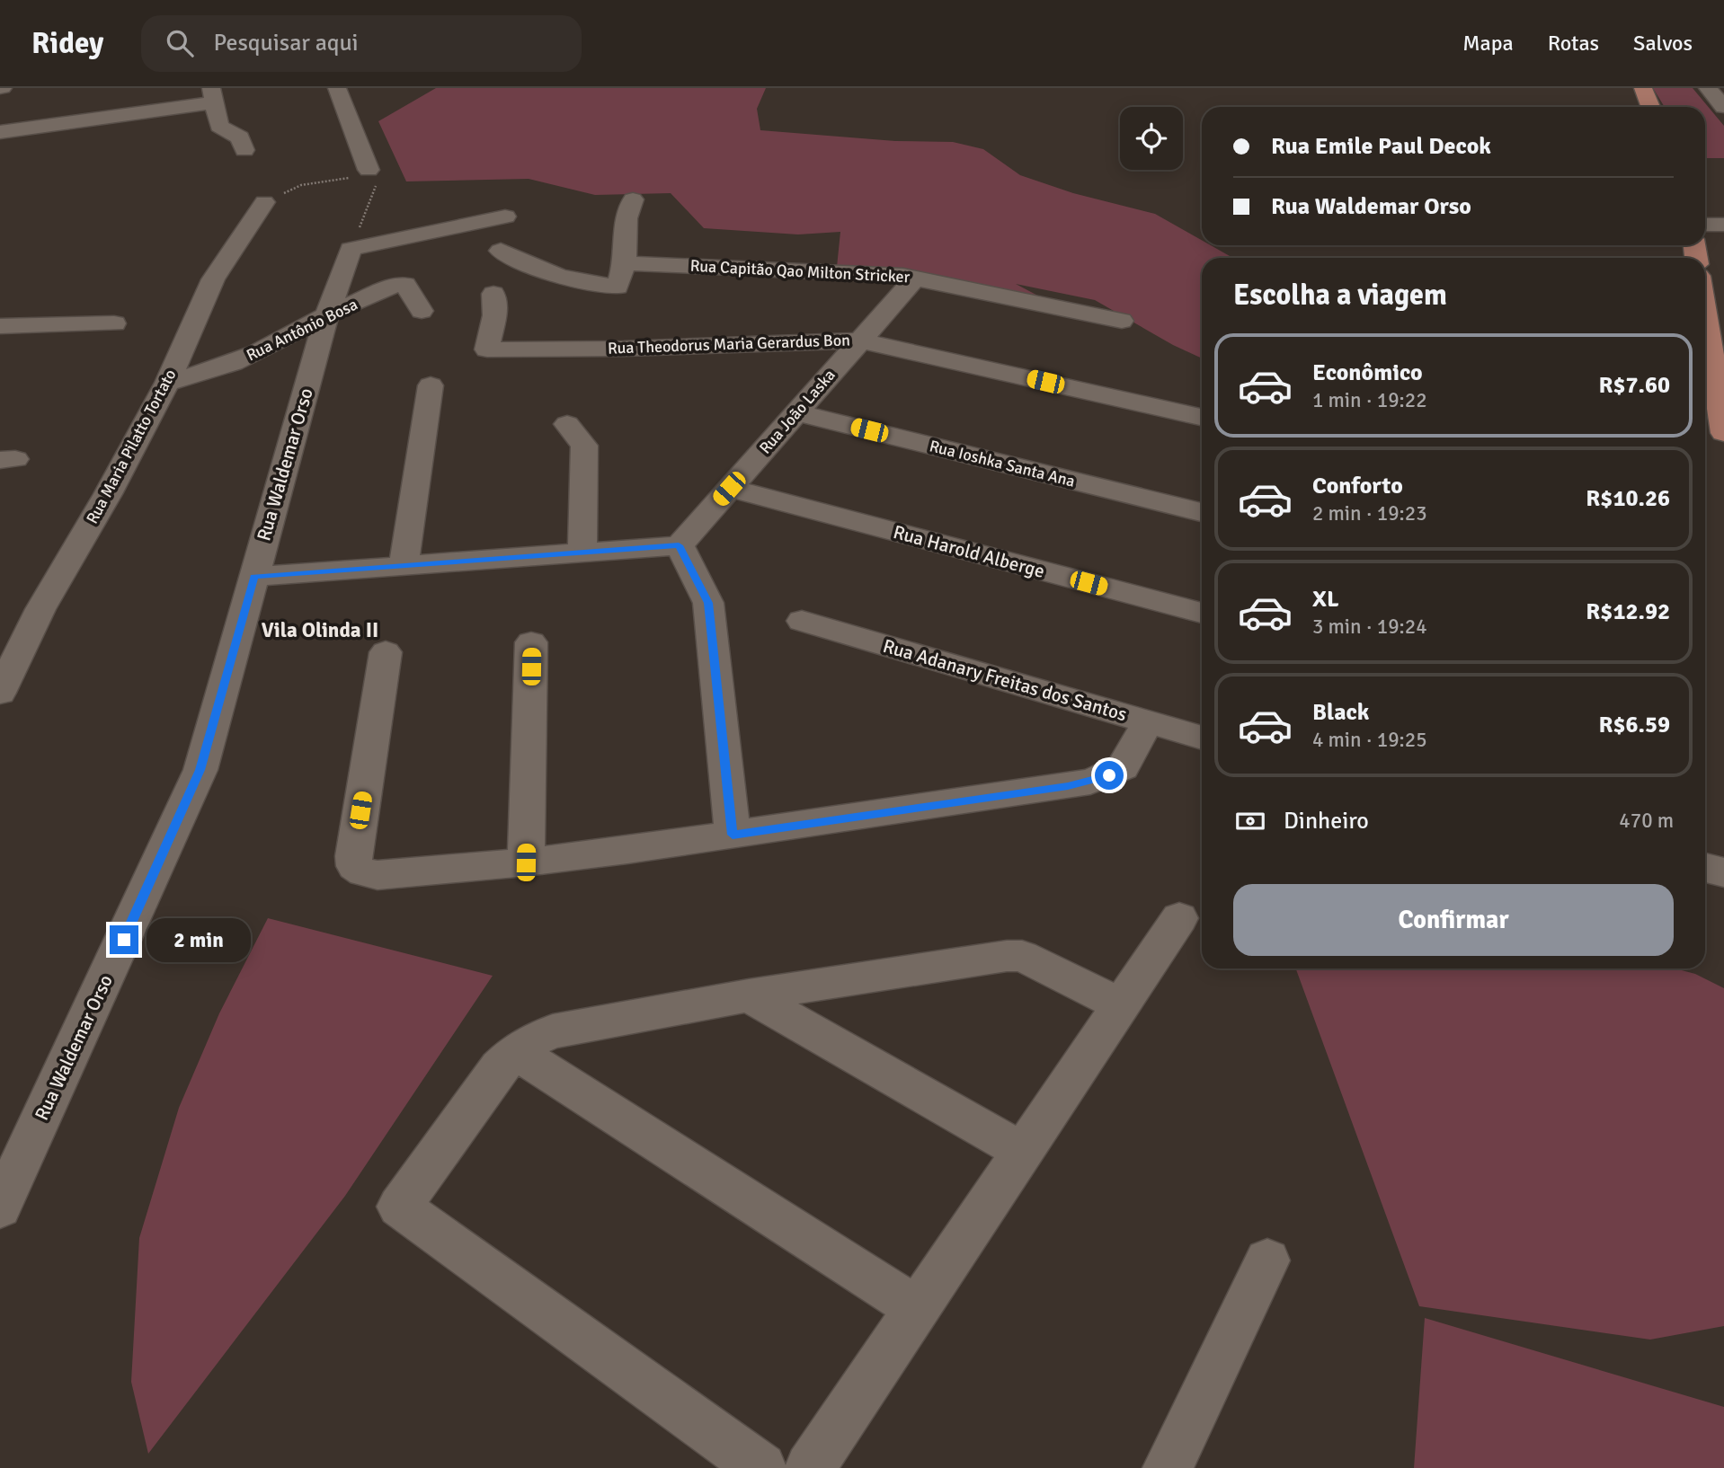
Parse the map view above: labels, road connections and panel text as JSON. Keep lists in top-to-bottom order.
{
  "streets": {
    "street": [
      "Rua Capitão Qao Milton Stricker",
      "Rua Antônio Bosa",
      "Rua Theodorus Maria Gerardus Bon",
      "Rua João Laska",
      "Rua Maria Pilatto Tortato",
      "Rua Ioshka Santa Ana",
      "Rua Waldemar Orso",
      "Rua Harold Alberge",
      "Rua Adanary Freitas dos Santos"
    ]
  },
  "crossings": [
    ["Rua Capitão Qao Milton Stricker", "Rua João Laska"],
    ["Rua Antônio Bosa", "Rua Maria Pilatto Tortato"],
    ["Rua Antônio Bosa", "Rua Waldemar Orso"],
    ["Rua Theodorus Maria Gerardus Bon", "Rua João Laska"],
    ["Rua João Laska", "Rua Ioshka Santa Ana"],
    ["Rua João Laska", "Rua Harold Alberge"]
  ],
  "districts": ["Vila Olinda II"],
  "page": {
    "header": "Ridey",
    "search": "Pesquisar aqui",
    "nav": ["Mapa", "Rotas", "Salvos"],
    "banner": ["Rua Emile Paul Decok", "Rua Waldemar Orso"],
    "heading": "Escolha a viagem",
    "list": [
      {
        "name": "Econômico",
        "note": "1 min · 19:22",
        "value": "R$7.60"
      },
      {
        "name": "Conforto",
        "note": "2 min · 19:23",
        "value": "R$10.26"
      },
      {
        "name": "XL",
        "note": "3 min · 19:24",
        "value": "R$12.92"
      },
      {
        "name": "Black",
        "note": "4 min · 19:25",
        "value": "R$6.59"
      }
    ],
    "pay": ["Dinheiro", "470 m"],
    "buttons": "Confirmar",
    "bubble": "2 min"
  }
}
